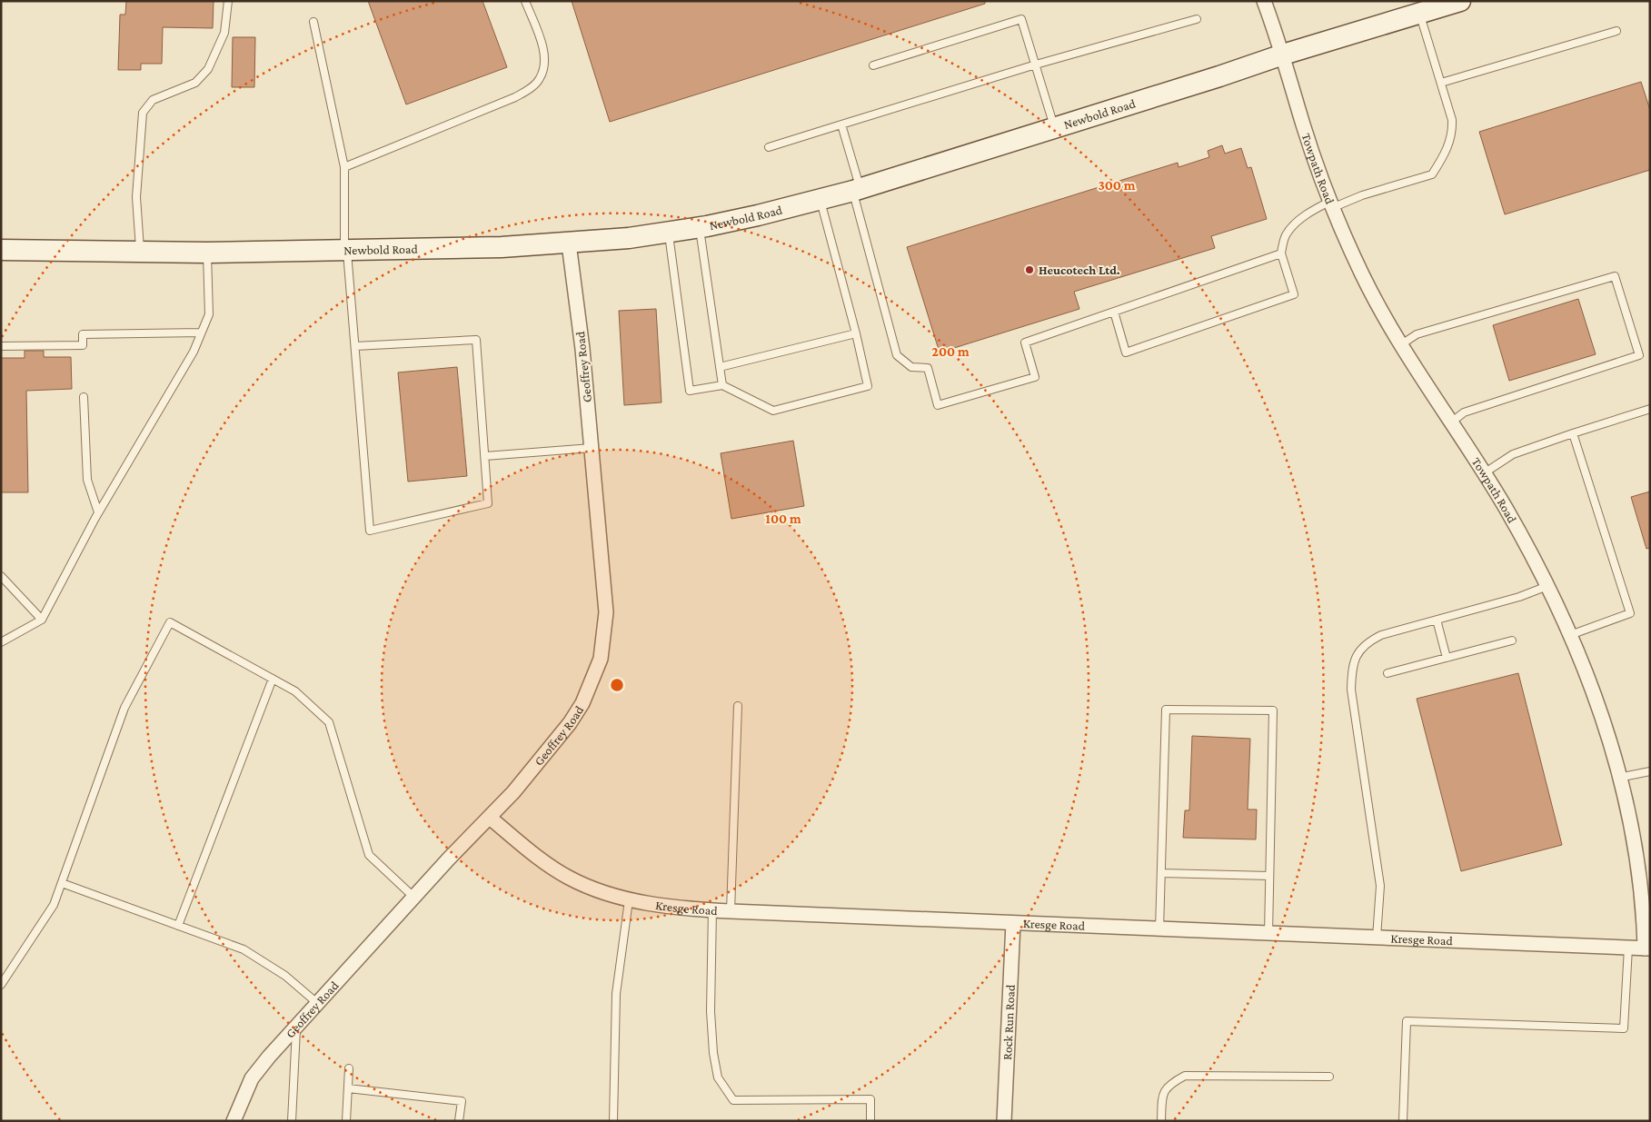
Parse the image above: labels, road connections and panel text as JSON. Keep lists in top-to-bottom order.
{
  "streets": {
    "main road": ["Newbold Road"],
    "street": [
      "Towpath Road",
      "Geoffrey Road",
      "Kresge Road",
      "Rock Run Road"
    ]
  },
  "crossings": [
    ["Newbold Road", "Towpath Road"],
    ["Newbold Road", "Geoffrey Road"],
    ["Towpath Road", "Kresge Road"],
    ["Geoffrey Road", "Kresge Road"],
    ["Kresge Road", "Rock Run Road"]
  ],
  "places": ["Heucotech Ltd."],
  "rings": ["300 m", "200 m", "100 m"]
}
